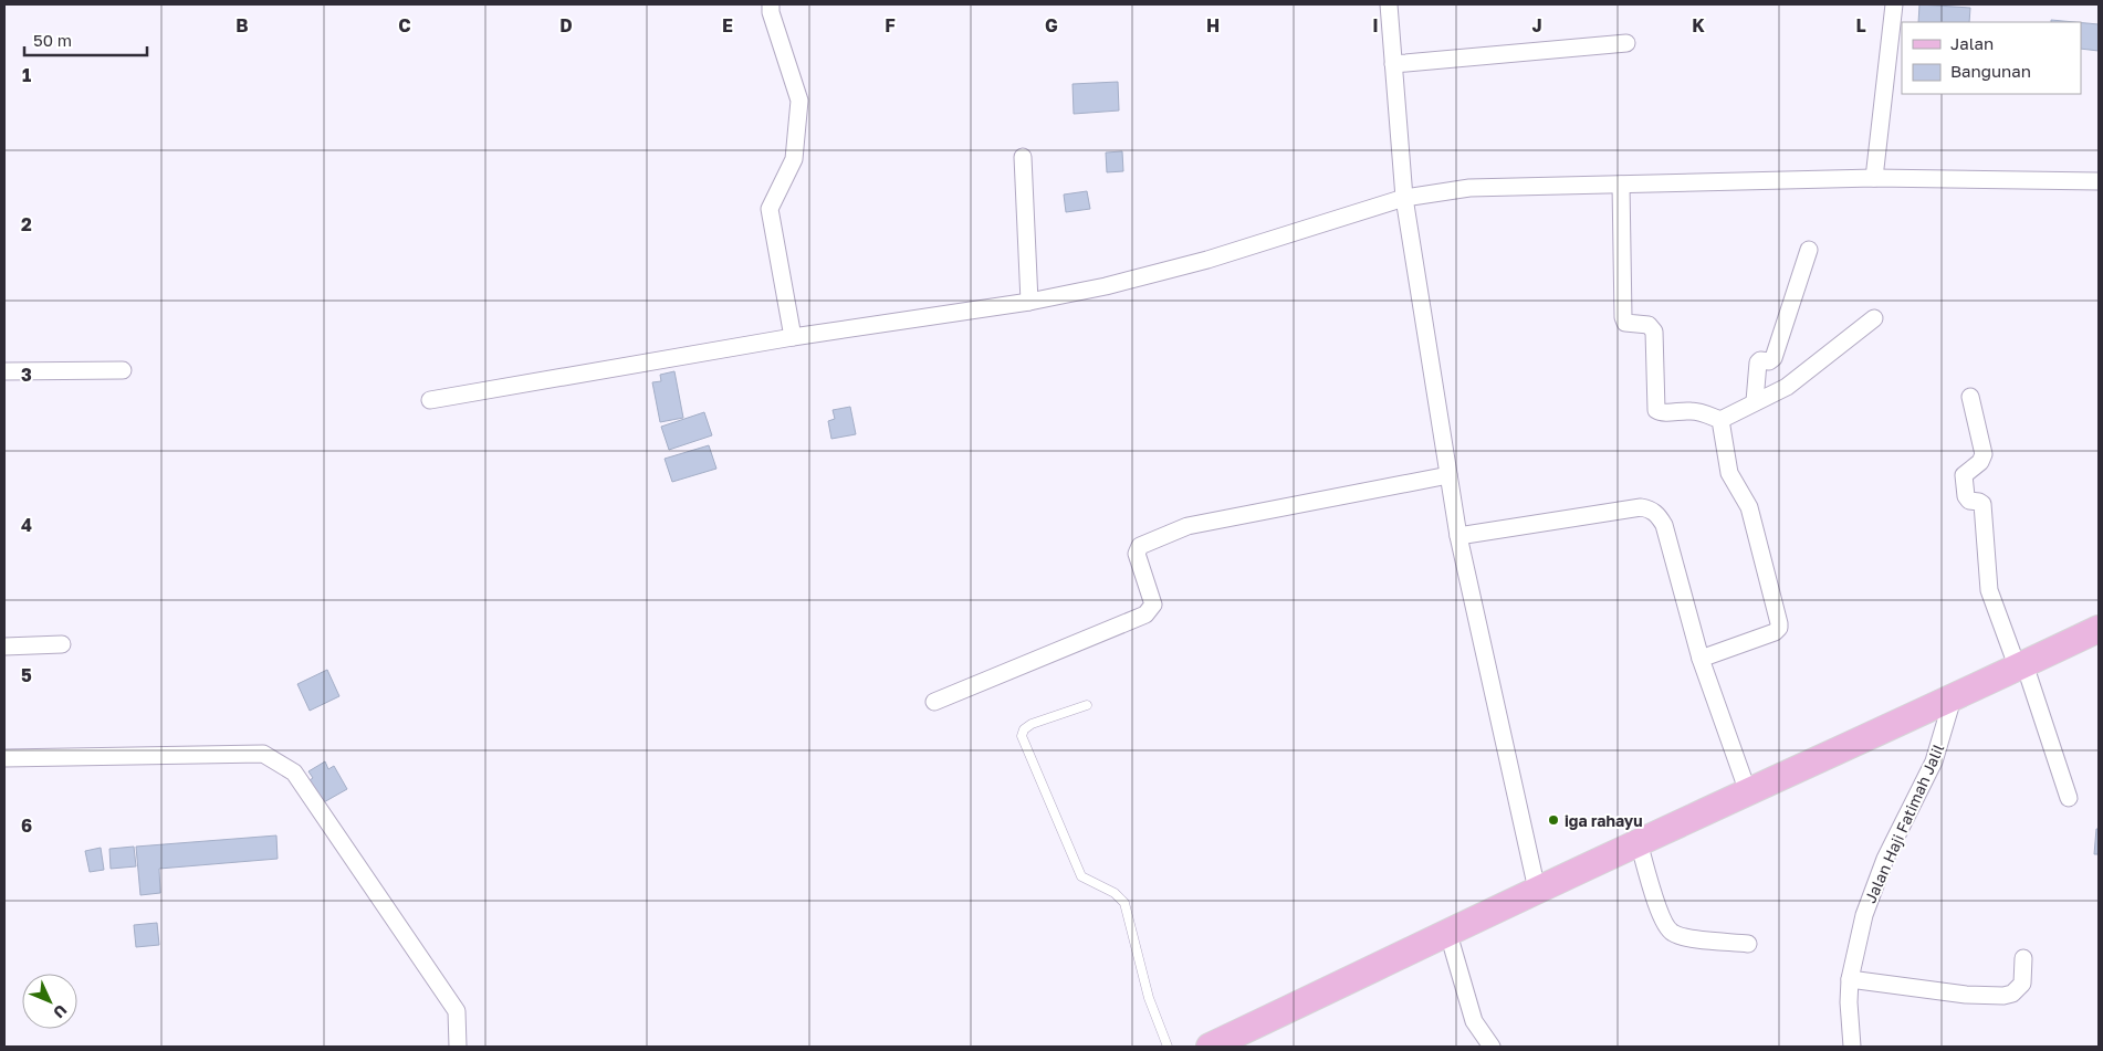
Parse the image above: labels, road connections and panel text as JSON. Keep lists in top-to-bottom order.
{
  "streets": {
    "street": ["Jalan Haji Fatimah Jalil"]
  },
  "places": ["iga rahayu"],
  "legend": ["Jalan", "Bangunan"],
  "scale_bar": "50 m",
  "north": "bottom right",
  "grid": {
    "columns": [
      "B",
      "C",
      "D",
      "E",
      "F",
      "G",
      "H",
      "I",
      "J",
      "K",
      "L"
    ],
    "rows": [
      "1",
      "2",
      "3",
      "4",
      "5",
      "6"
    ]
  }
}
